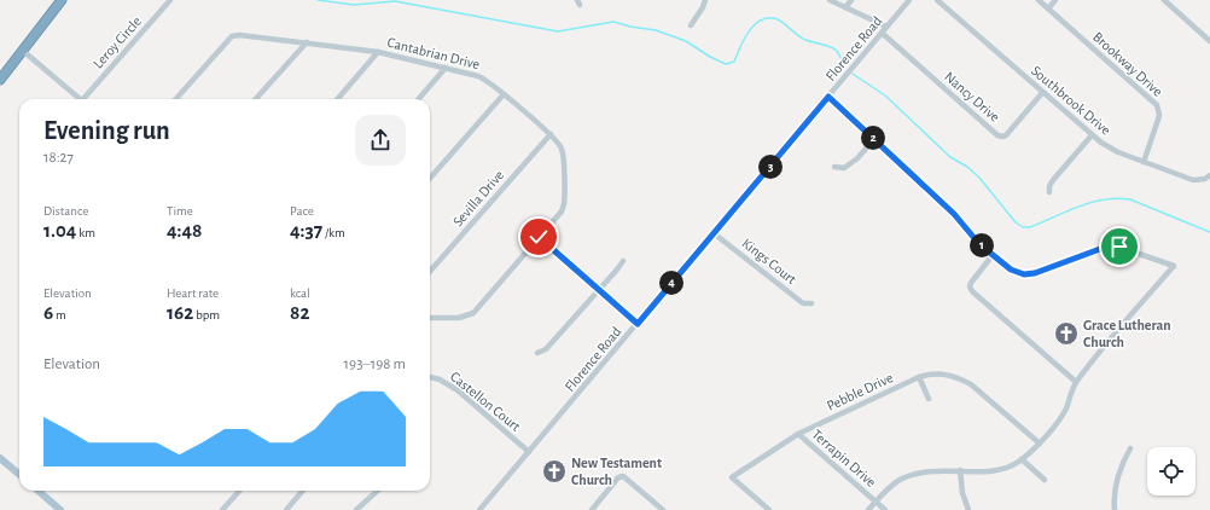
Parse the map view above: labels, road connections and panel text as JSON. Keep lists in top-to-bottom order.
{
  "streets": {
    "street": [
      "Leroy Circle",
      "Florence Road",
      "Cantabrian Drive",
      "Brookway Drive",
      "Nancy Drive",
      "Southbrook Drive",
      "Sevilla Drive",
      "Kings Court",
      "Pebble Drive",
      "Castellon Court",
      "Terrapin Drive"
    ]
  },
  "crossings": [
    ["Florence Road", "Nancy Drive"],
    ["Florence Road", "Kings Court"],
    ["Florence Road", "Castellon Court"],
    ["Cantabrian Drive", "Sevilla Drive"],
    ["Brookway Drive", "Southbrook Drive"],
    ["Nancy Drive", "Southbrook Drive"],
    ["Pebble Drive", "Terrapin Drive"]
  ],
  "places": {
    "church": ["Grace Lutheran Church", "New Testament Church"]
  },
  "page": {
    "heading": ["Evening run", "18:27"],
    "pins": [
      "2",
      "3",
      "1",
      "4"
    ],
    "stats": [
      ["Distance", "1.04 km"],
      ["Time", "4:48"],
      ["Pace", "4:37 /km"],
      ["Elevation", "6 m"],
      ["Heart rate", "162 bpm"],
      ["kcal", "82"]
    ],
    "chart": ["Elevation", "193–198 m"]
  }
}
